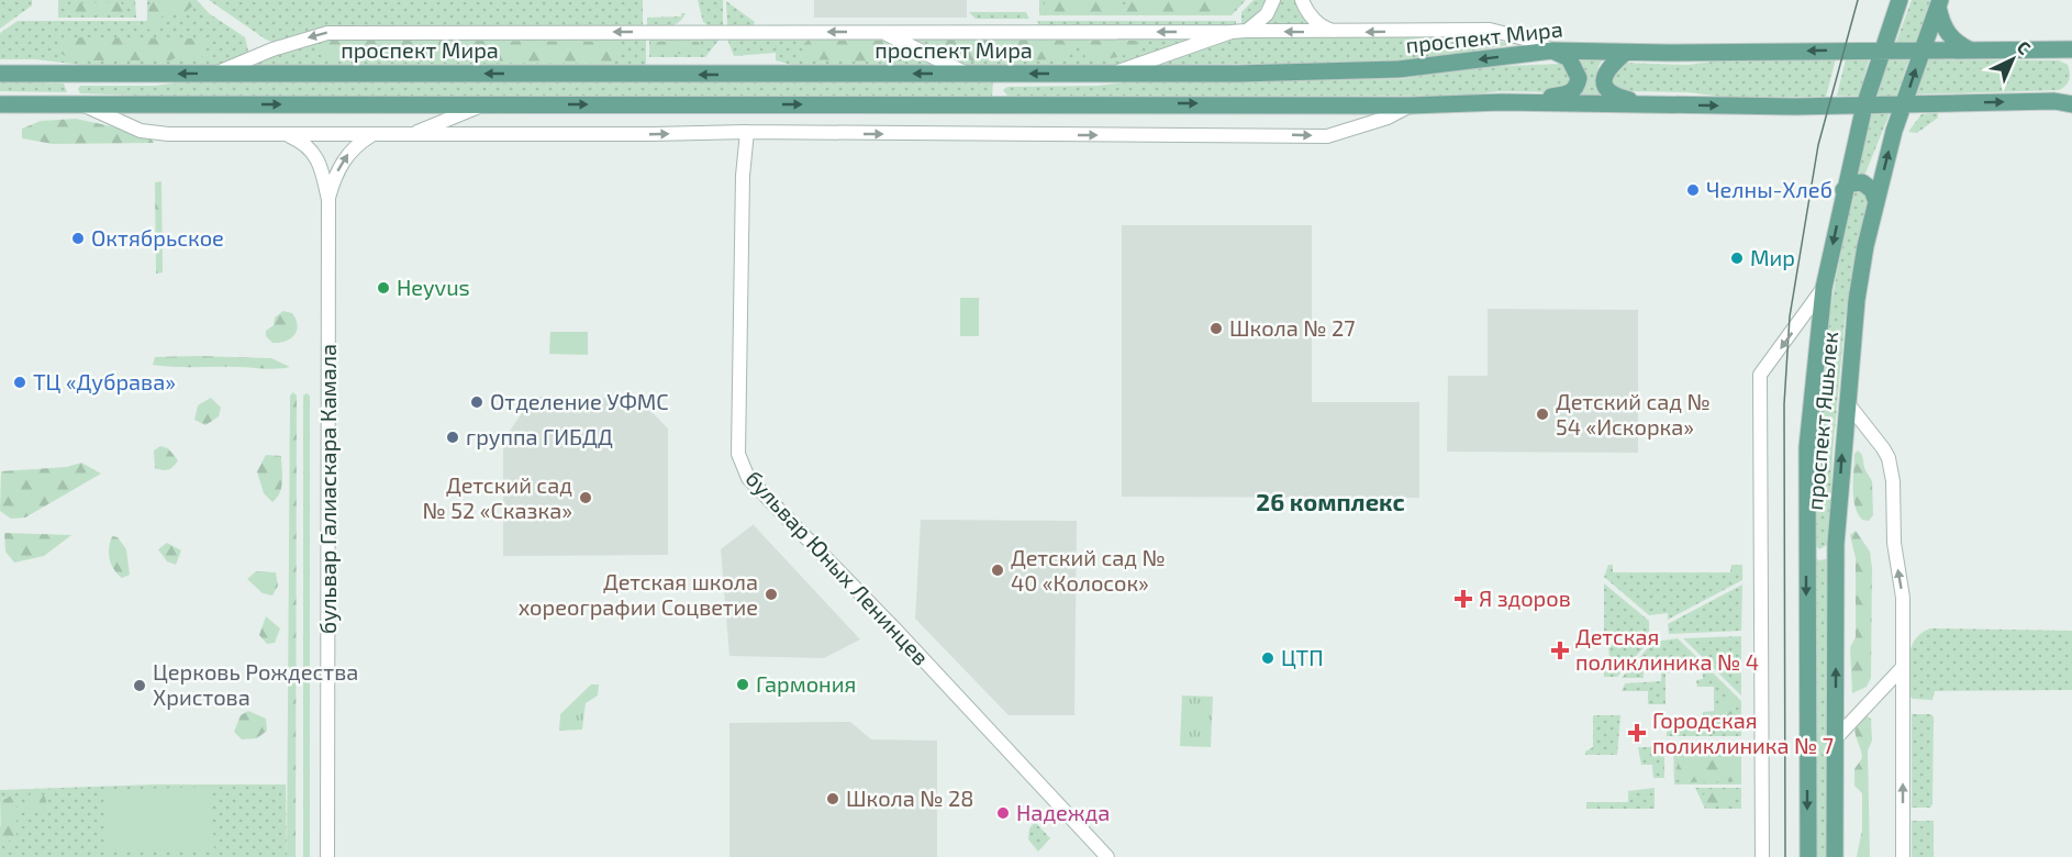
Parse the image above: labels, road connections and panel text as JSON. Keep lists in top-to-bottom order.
{
  "streets": {
    "main road": ["проспект Мира", "проспект Яшьлек"],
    "street": ["бульвар Галиаскара Камала", "бульвар Юных Ленинцев"]
  },
  "crossings": [
    ["проспект Мира", "проспект Яшьлек"]
  ],
  "districts": ["26 комплекс"],
  "places": {
    "other": [
      "Челны-Хлеб",
      "Октябрьское",
      "Мир",
      "Heyvus",
      "Школа № 27",
      "ТЦ «Дубрава»",
      "Отделение УФМС",
      "Детский сад № 54 «Искорка»",
      "группа ГИБДД",
      "Детский сад № 52 «Сказка»",
      "Детский сад № 40 «Колосок»",
      "Детская школа хореографии Соцветие",
      "ЦТП",
      "Гармония",
      "Церковь Рождества Христова",
      "Школа № 28",
      "Надежда"
    ],
    "health": ["Я здоров", "Детская поликлиника № 4", "Городская поликлиника № 7"]
  },
  "north": "top right"
}
